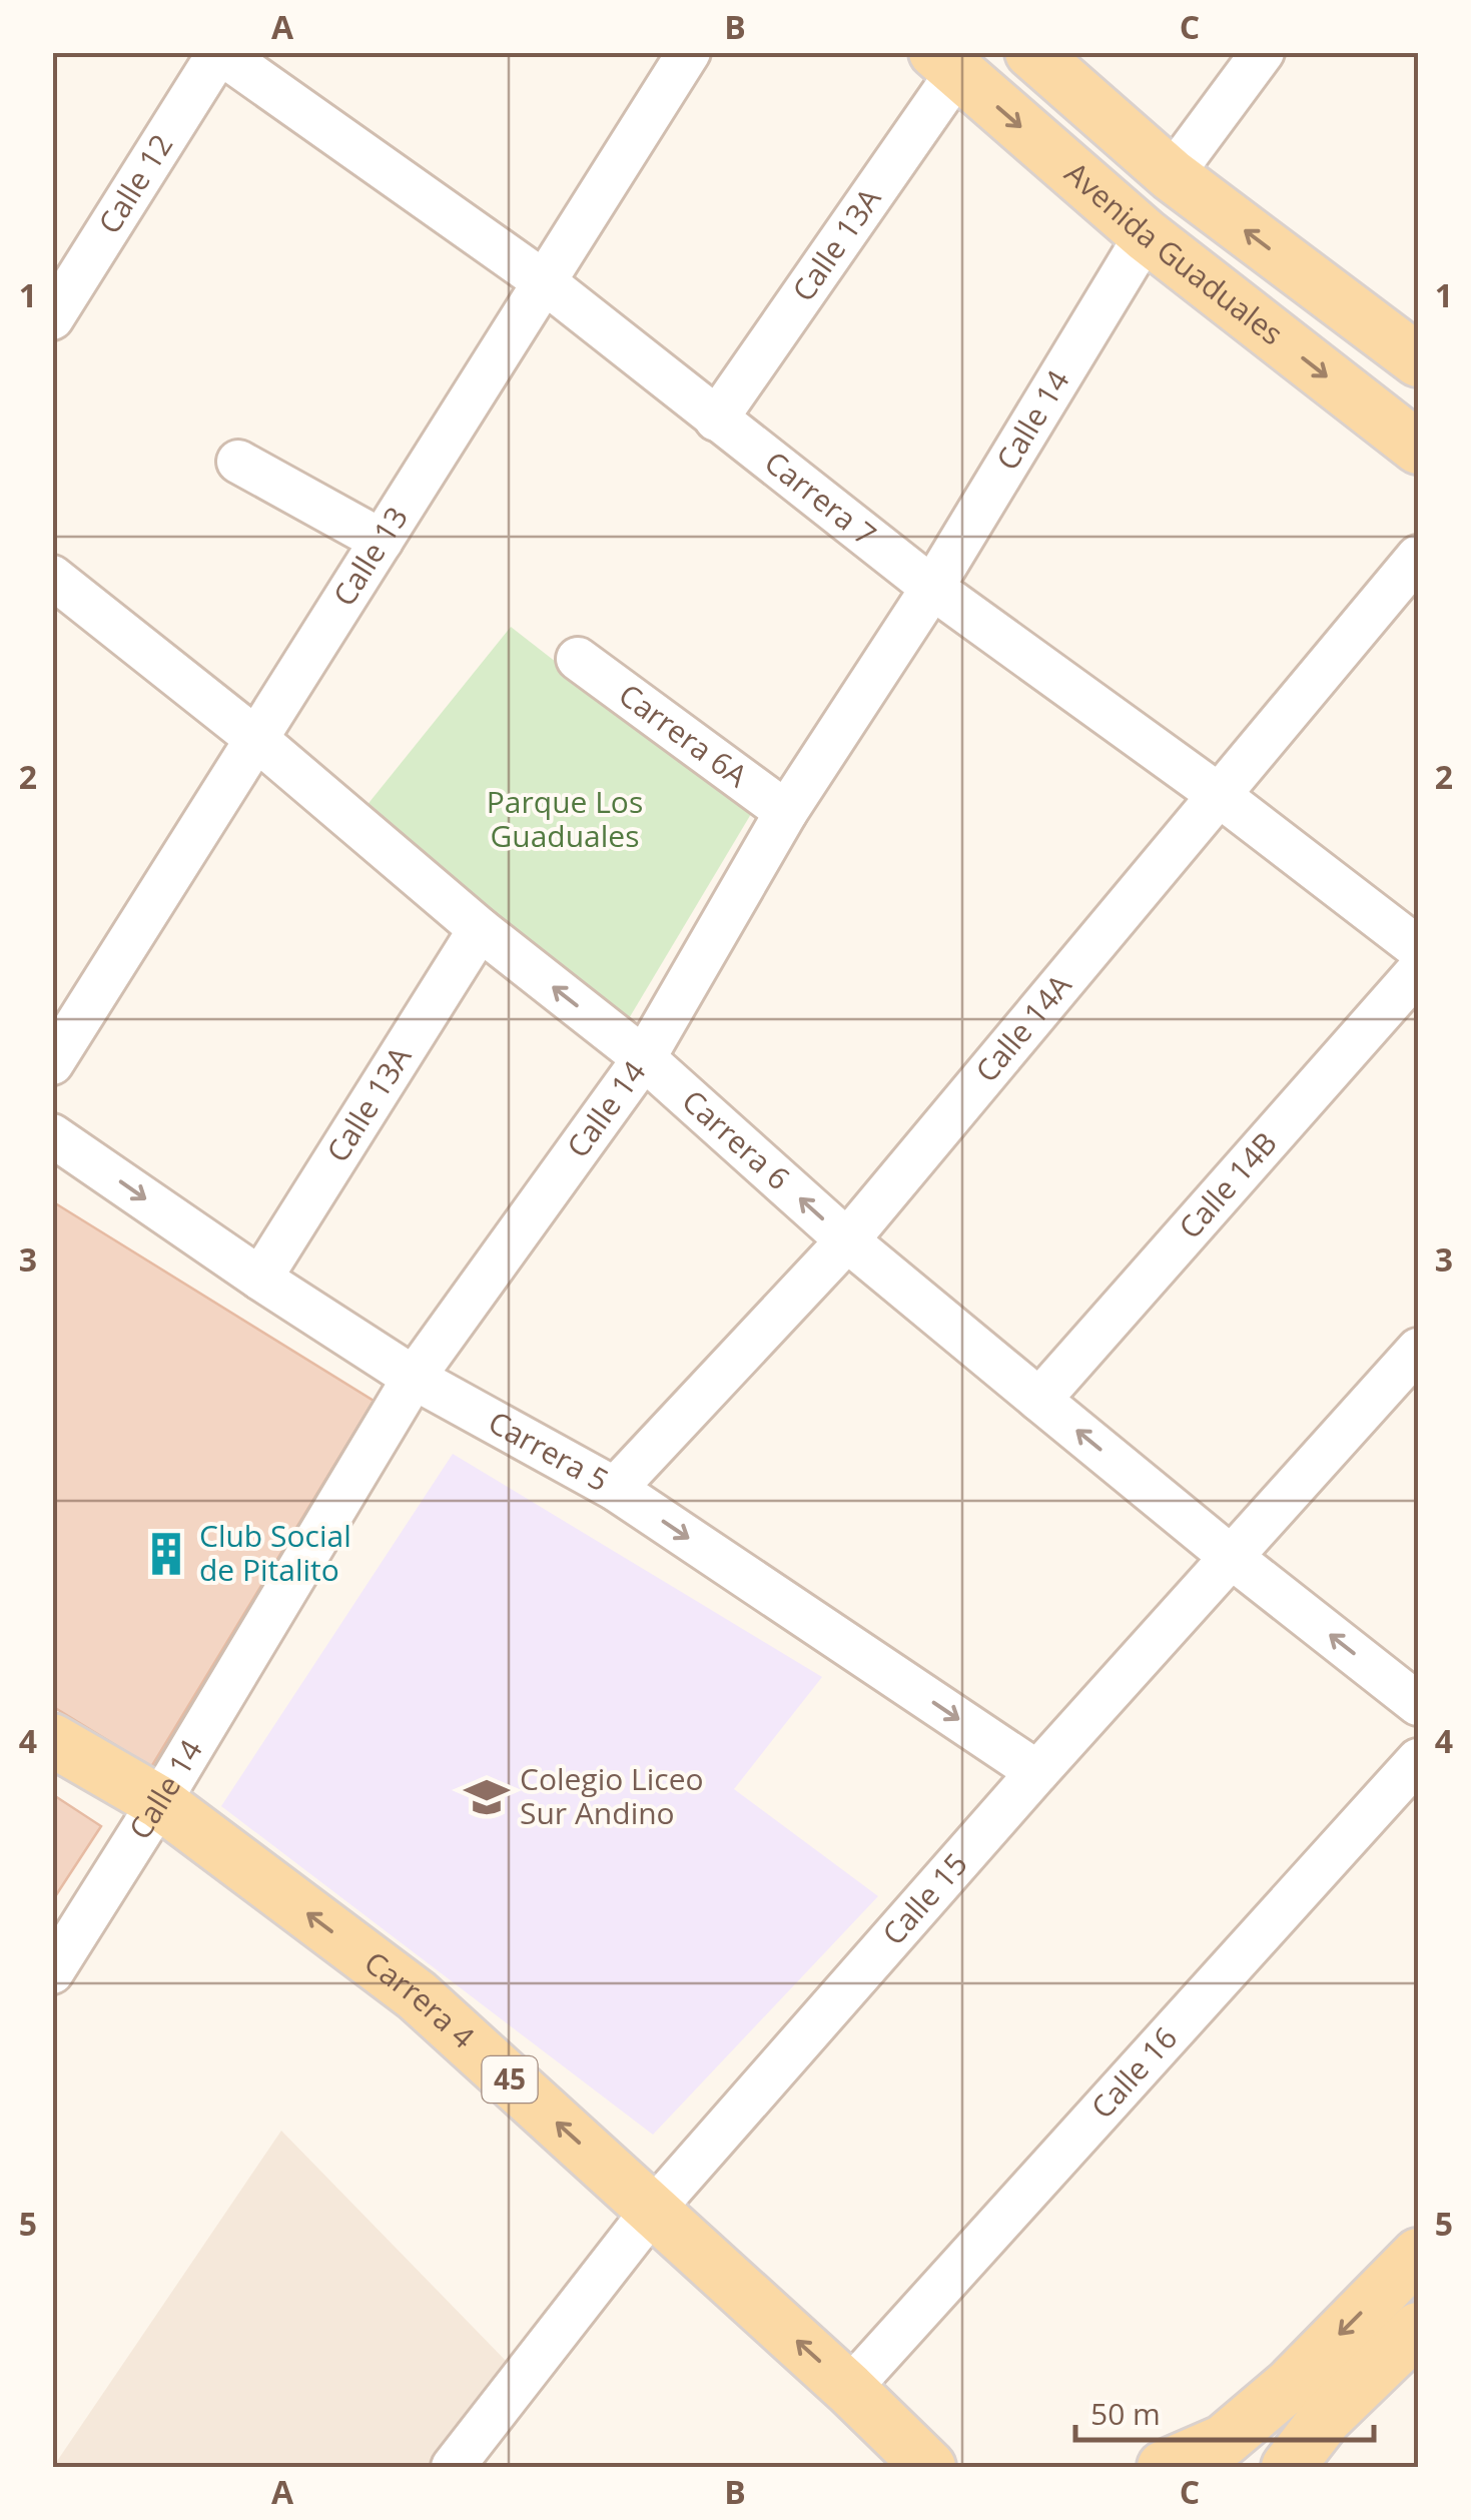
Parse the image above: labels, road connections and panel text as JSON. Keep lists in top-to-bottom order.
{
  "streets": {
    "main road": ["Avenida Guaduales", "Carrera 4", "45"],
    "street": [
      "Calle 12",
      "Calle 13A",
      "Calle 14",
      "Carrera 7",
      "Calle 13",
      "Carrera 6A",
      "Calle 14A",
      "Carrera 6",
      "Calle 14B",
      "Carrera 5",
      "Calle 15",
      "Calle 16"
    ]
  },
  "crossings": [
    ["Calle 12", "Carrera 7"],
    ["Calle 13A", "Avenida Guaduales"],
    ["Calle 13A", "Carrera 7"],
    ["Calle 13A", "Carrera 6"],
    ["Calle 13A", "Carrera 5"],
    ["Avenida Guaduales", "Calle 14"],
    ["Calle 14", "Carrera 7"],
    ["Calle 14", "Carrera 6A"],
    ["Calle 14", "Carrera 6"],
    ["Calle 14", "Carrera 5"],
    ["Calle 14", "Carrera 4"],
    ["Carrera 7", "Calle 13"],
    ["Carrera 7", "Calle 14A"],
    ["Calle 13", "Carrera 6"],
    ["Calle 14A", "Carrera 6"],
    ["Calle 14A", "Carrera 5"],
    ["Carrera 6", "Calle 14B"],
    ["Carrera 6", "Calle 15"],
    ["Carrera 5", "Calle 15"],
    ["Calle 15", "Carrera 4"],
    ["Carrera 4", "Calle 16"]
  ],
  "one_way": ["Carrera 6", "Carrera 5", "Carrera 4"],
  "parks": ["Parque Los Guaduales"],
  "places": {
    "building": ["Club Social de Pitalito"],
    "school or university": ["Colegio Liceo Sur Andino"]
  },
  "scale_bar": "50 m",
  "grid": {
    "columns": ["A", "B", "C"],
    "rows": [
      "1",
      "2",
      "3",
      "4",
      "5"
    ]
  }
}
